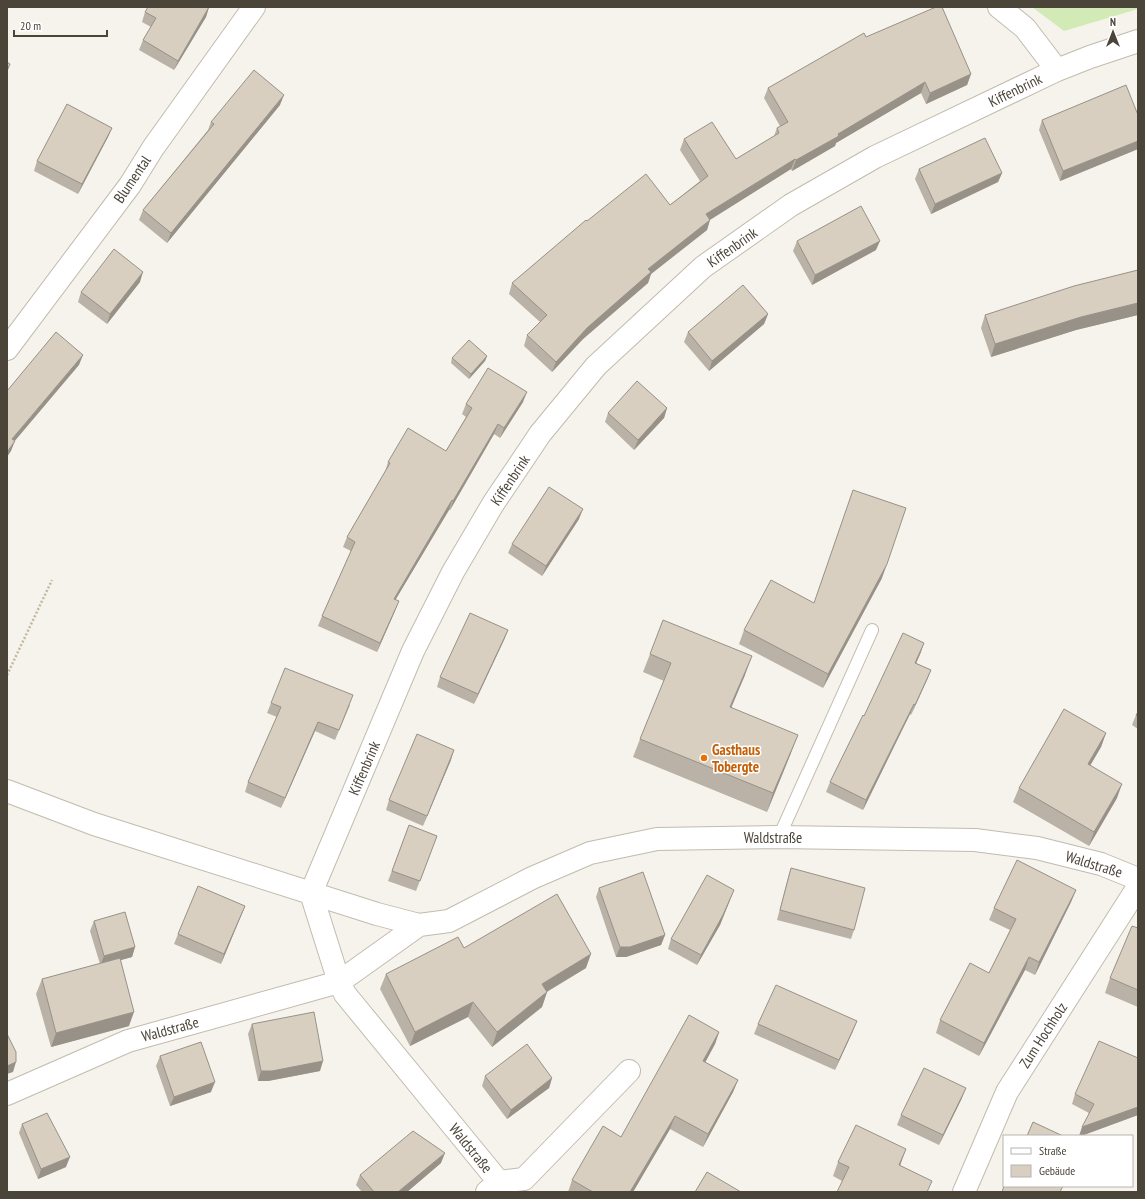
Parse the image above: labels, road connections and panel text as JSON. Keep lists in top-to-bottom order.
{
  "streets": {
    "street": [
      "Kiffenbrink",
      "Blumental",
      "Waldstraße",
      "Zum Hochholz"
    ]
  },
  "crossings": [
    ["Kiffenbrink", "Waldstraße"]
  ],
  "places": ["Gasthaus Tobergte"],
  "legend": ["Straße", "Gebäude"],
  "scale_bar": "20 m",
  "north": "top"
}
